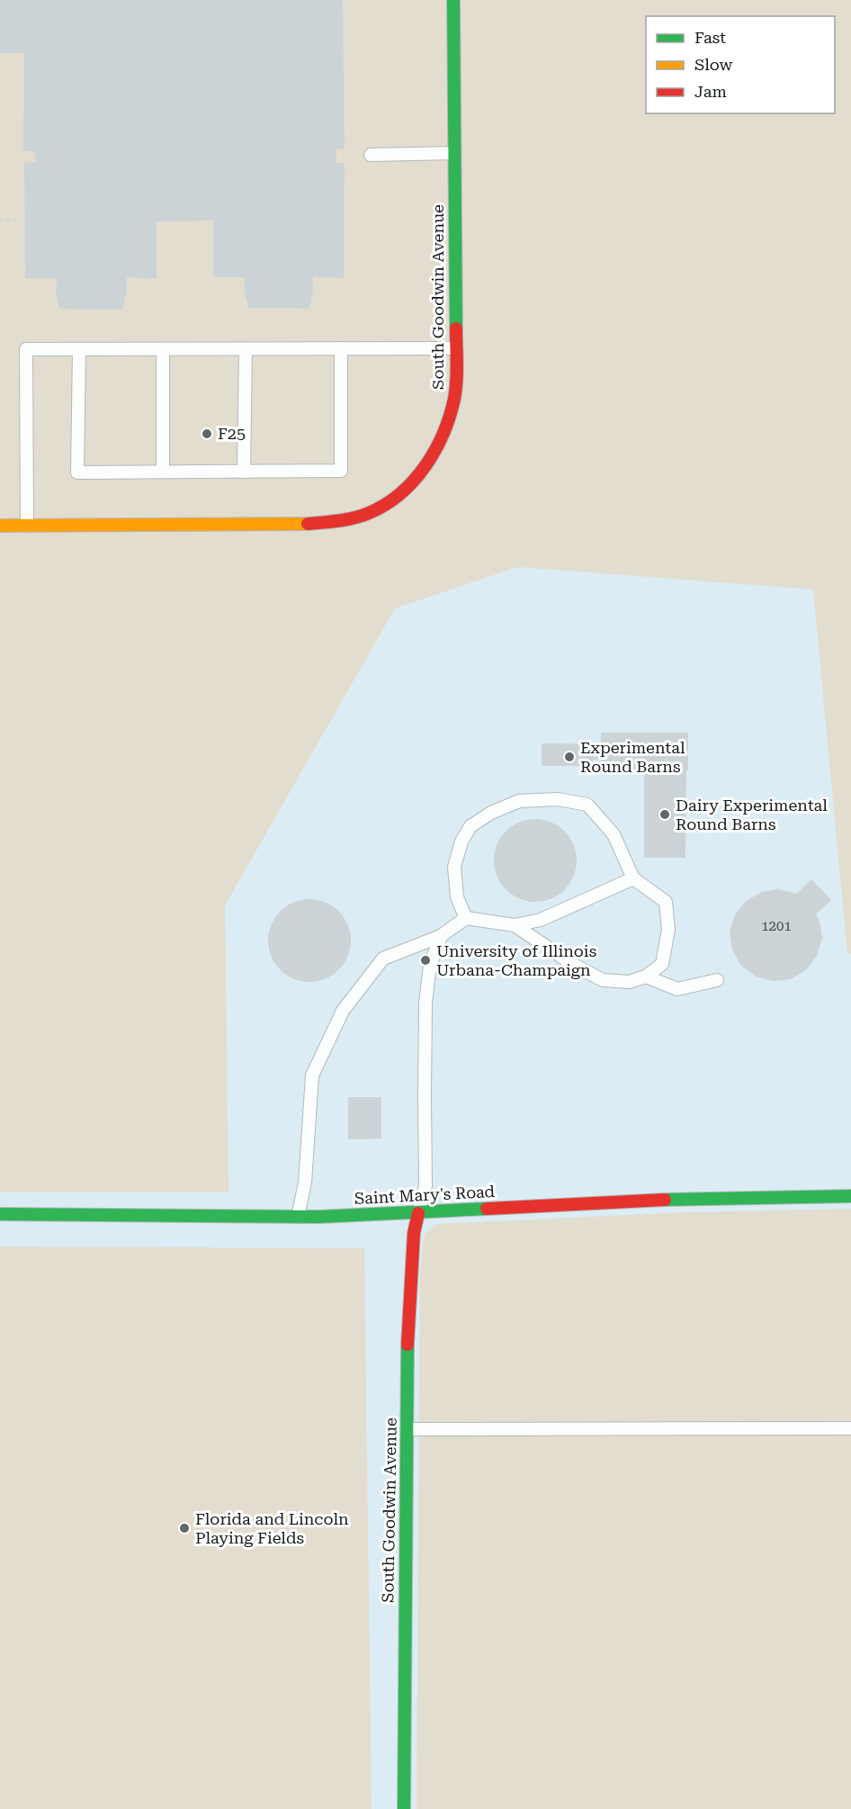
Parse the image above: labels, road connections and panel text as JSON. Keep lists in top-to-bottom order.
{
  "streets": {
    "street": ["South Goodwin Avenue", "Saint Mary's Road"]
  },
  "crossings": [
    ["South Goodwin Avenue", "Saint Mary's Road"]
  ],
  "places": [
    "F25",
    "Experimental Round Barns",
    "Dairy Experimental Round Barns",
    "University of Illinois Urbana-Champaign",
    "Florida and Lincoln Playing Fields"
  ],
  "house_numbers": ["1201"],
  "legend": ["Fast", "Slow", "Jam"]
}
